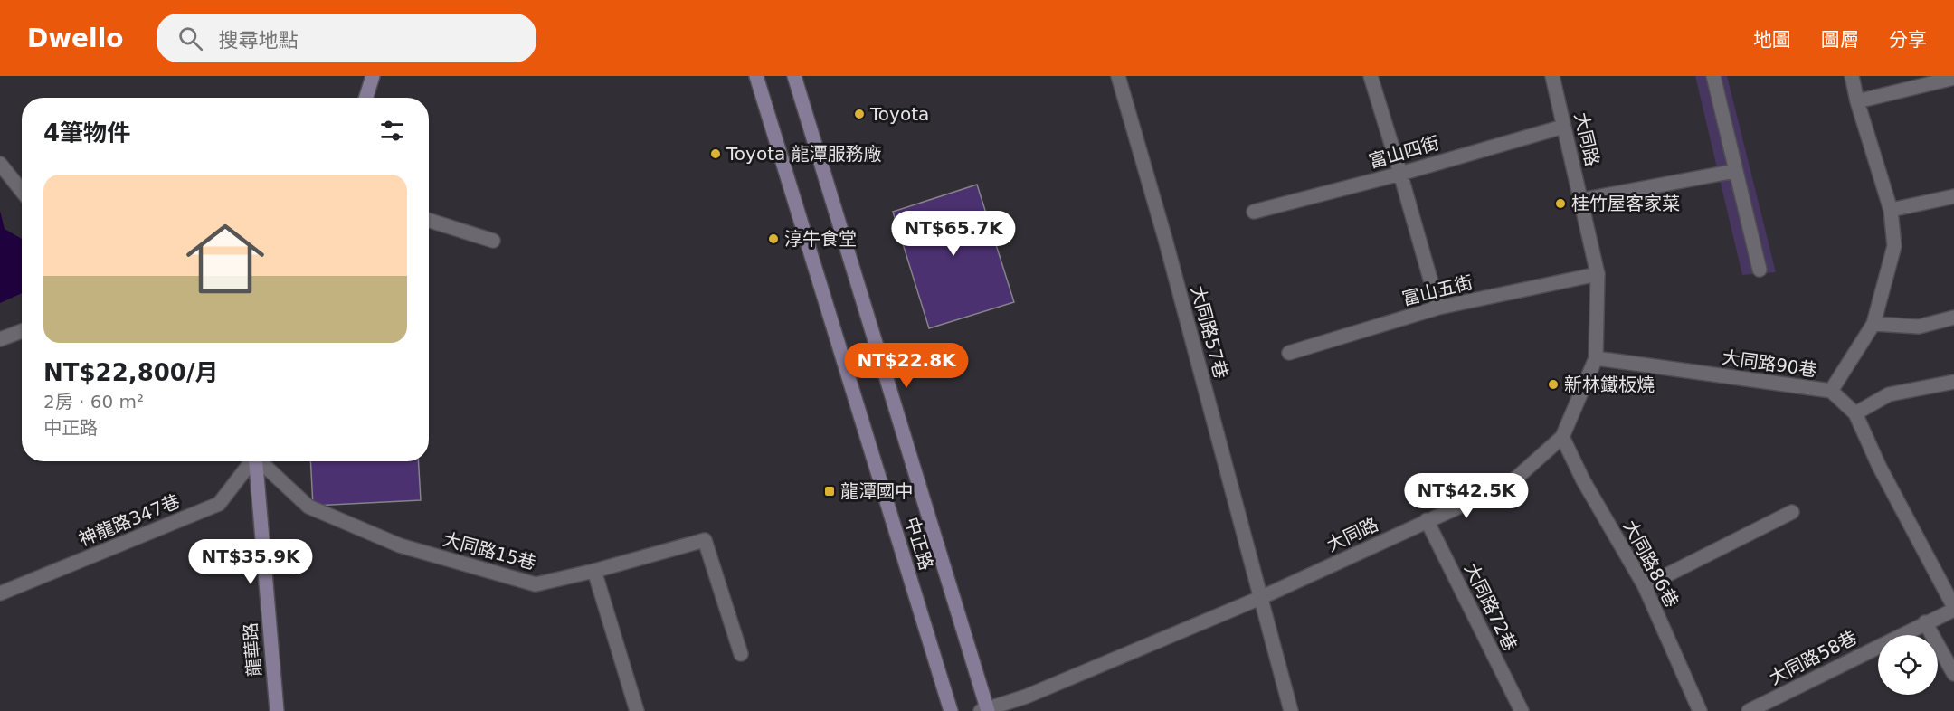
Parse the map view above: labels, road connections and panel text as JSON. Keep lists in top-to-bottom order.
{
  "streets": {
    "main road": ["中正路", "龍華路"],
    "street": [
      "大同路",
      "富山四街",
      "富山五街",
      "大同路57巷",
      "大同路90巷",
      "神龍路347巷",
      "大同路15巷",
      "大同路86巷",
      "大同路72巷",
      "大同路58巷"
    ]
  },
  "crossings": [
    ["大同路", "富山四街"],
    ["大同路", "富山五街"],
    ["大同路", "大同路57巷"],
    ["大同路", "大同路90巷"],
    ["大同路", "中正路"],
    ["大同路", "大同路86巷"],
    ["大同路", "大同路72巷"]
  ],
  "places": {
    "other": [
      "Toyota",
      "Toyota 龍潭服務廠",
      "桂竹屋客家菜",
      "淳牛食堂",
      "新林鐵板燒"
    ],
    "transit": ["龍潭國中"]
  },
  "page": {
    "header": "Dwello",
    "search": "搜尋地點",
    "nav": ["地圖", "圖層", "分享"],
    "heading": "4筆物件",
    "list": [
      {
        "name": "NT$22,800/月",
        "note": "2房 · 60 m² · 中正路"
      }
    ],
    "price": [
      "NT$65.7K",
      "NT$22.8K",
      "NT$42.5K",
      "NT$35.9K"
    ]
  }
}
